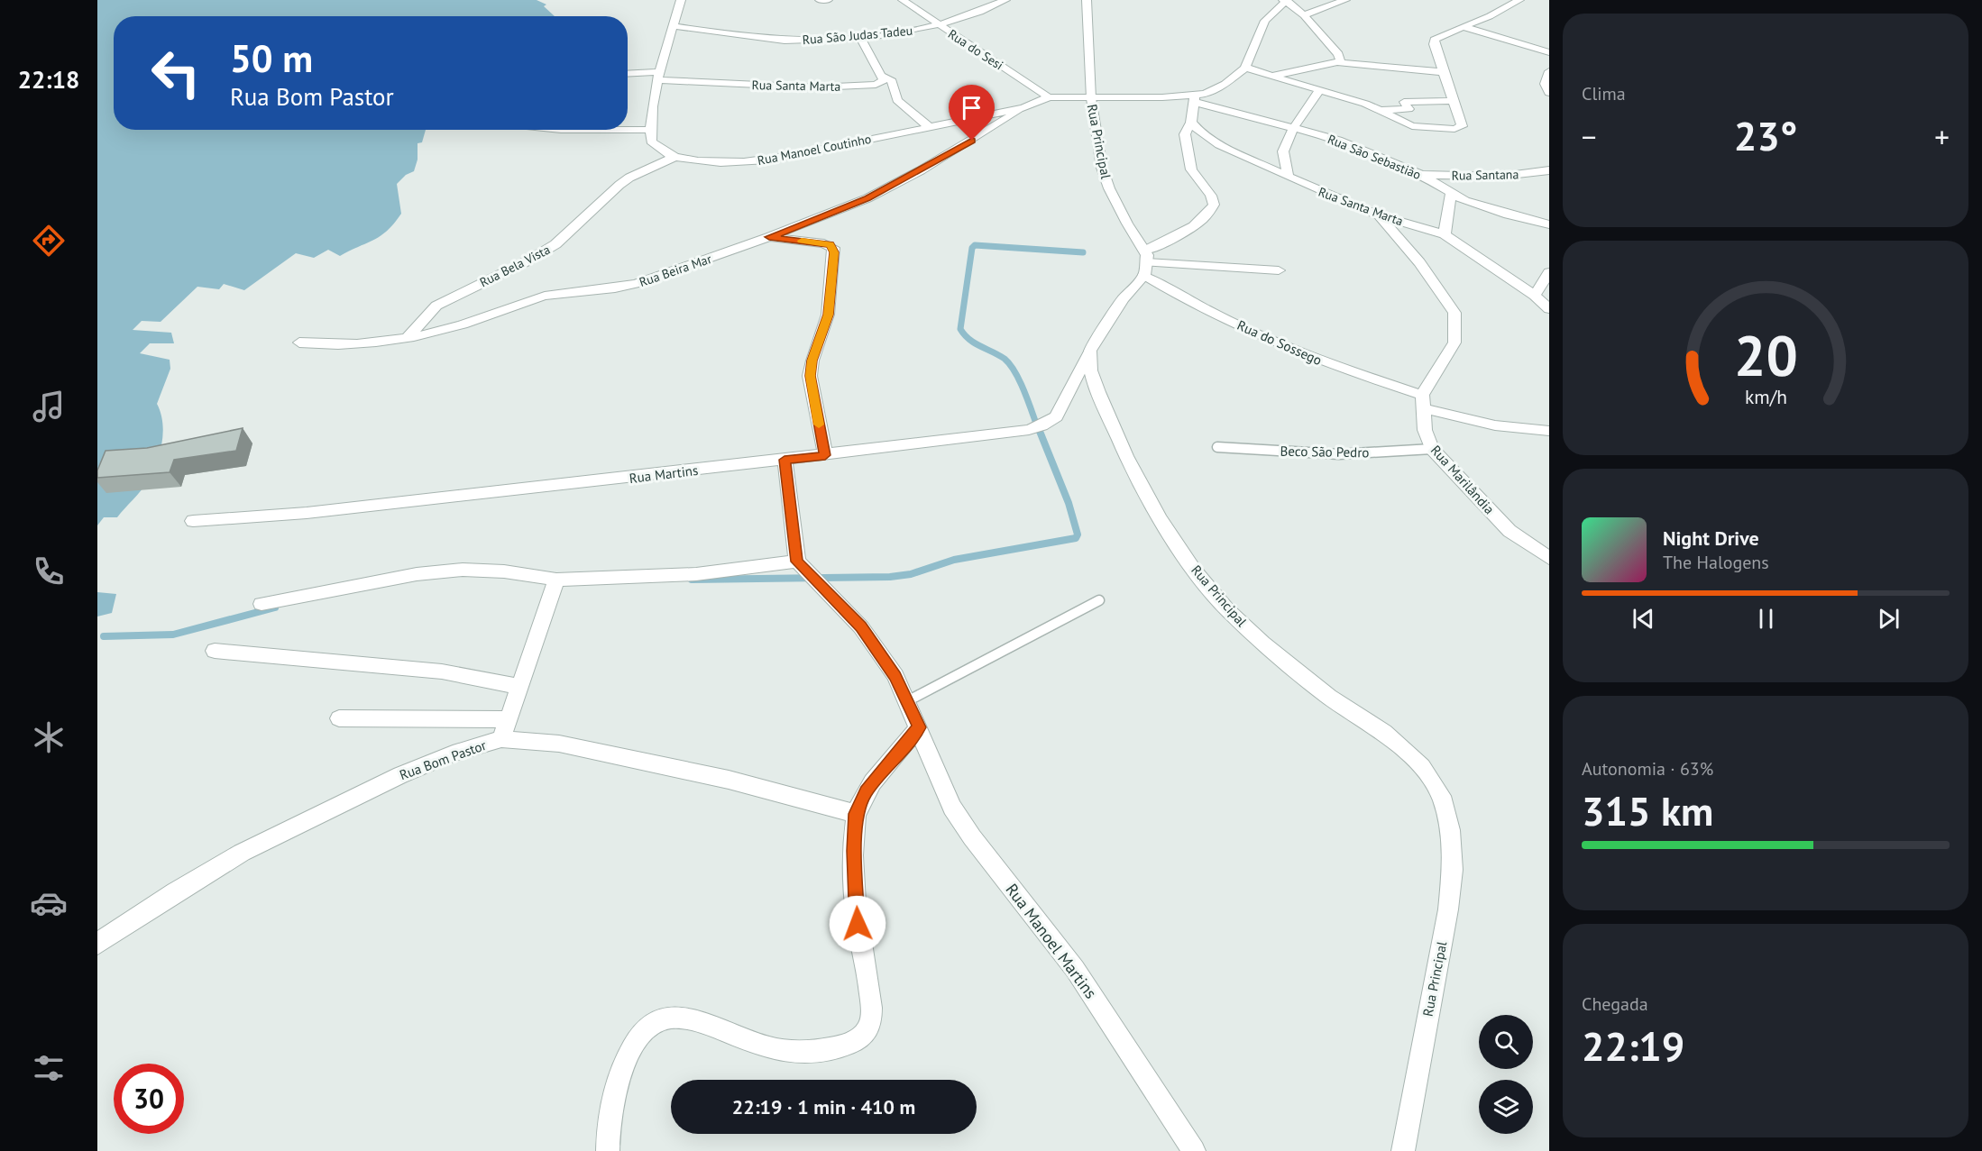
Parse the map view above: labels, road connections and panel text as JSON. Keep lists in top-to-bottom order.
{
  "streets": {
    "street": [
      "Rua São Judas Tadeu",
      "Rua do Sesi",
      "Rua Santa Marta",
      "Rua Principal",
      "Rua Manoel Coutinho",
      "Rua São Sebastião",
      "Rua Santana",
      "Rua Bela Vista",
      "Rua Beira Mar",
      "Rua do Sossego",
      "Rua Martins",
      "Rua Marilândia",
      "Rua Bom Pastor",
      "Rua Manoel Martins"
    ],
    "lane": ["Beco São Pedro"]
  },
  "crossings": [
    ["Rua São Judas Tadeu", "Rua do Sesi"],
    ["Rua do Sesi", "Rua Manoel Coutinho"],
    ["Rua Principal", "Rua Manoel Coutinho"],
    ["Rua Principal", "Rua do Sossego"],
    ["Rua Principal", "Rua Martins"],
    ["Rua Manoel Coutinho", "Rua São Sebastião"],
    ["Rua Manoel Coutinho", "Rua Bela Vista"],
    ["Rua Manoel Coutinho", "Rua Beira Mar"],
    ["Rua São Sebastião", "Rua Santana"],
    ["Rua Bela Vista", "Rua Beira Mar"],
    ["Rua do Sossego", "Rua Marilândia"],
    ["Beco São Pedro", "Rua Marilândia"]
  ],
  "page": {
    "tabs": "22:18",
    "tile": [
      "Clima",
      ["Autonomia · 63%", "315 km"],
      ["Chegada", "22:19"]
    ],
    "turn": ["50 m", "Rua Bom Pastor"],
    "heat": ["−", "23°", "+"],
    "song": ["Night Drive", "The Halogens"],
    "limit": "30",
    "trip": "22:19 · 1 min · 410 m",
    "gauge": ["20", "km/h"]
  }
}
